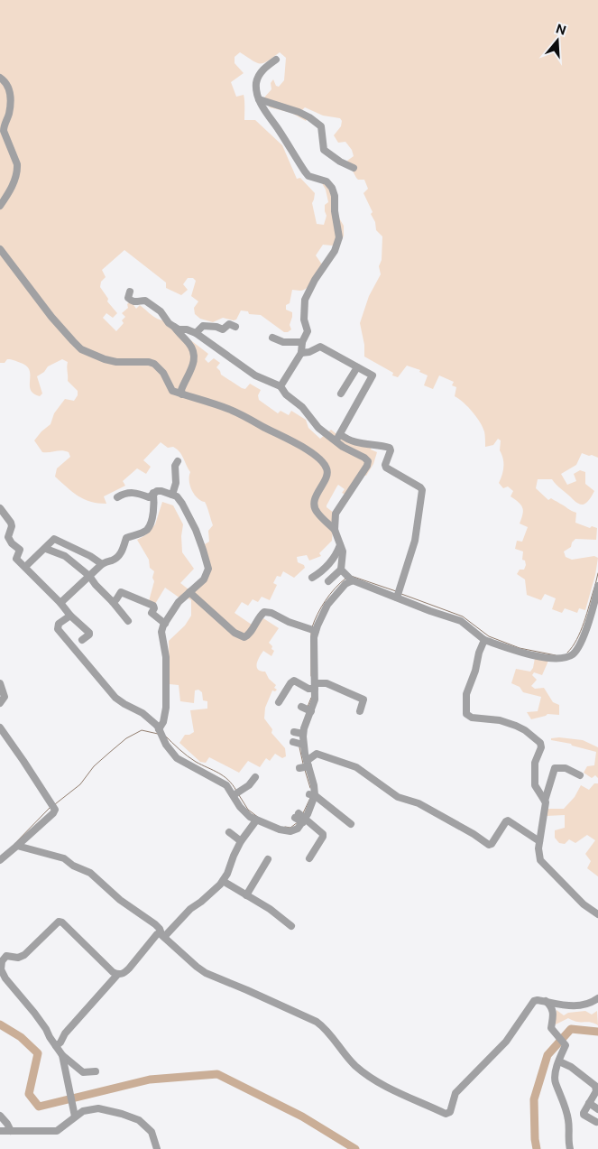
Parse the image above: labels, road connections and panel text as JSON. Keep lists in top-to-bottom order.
{
  "north": "top"
}
